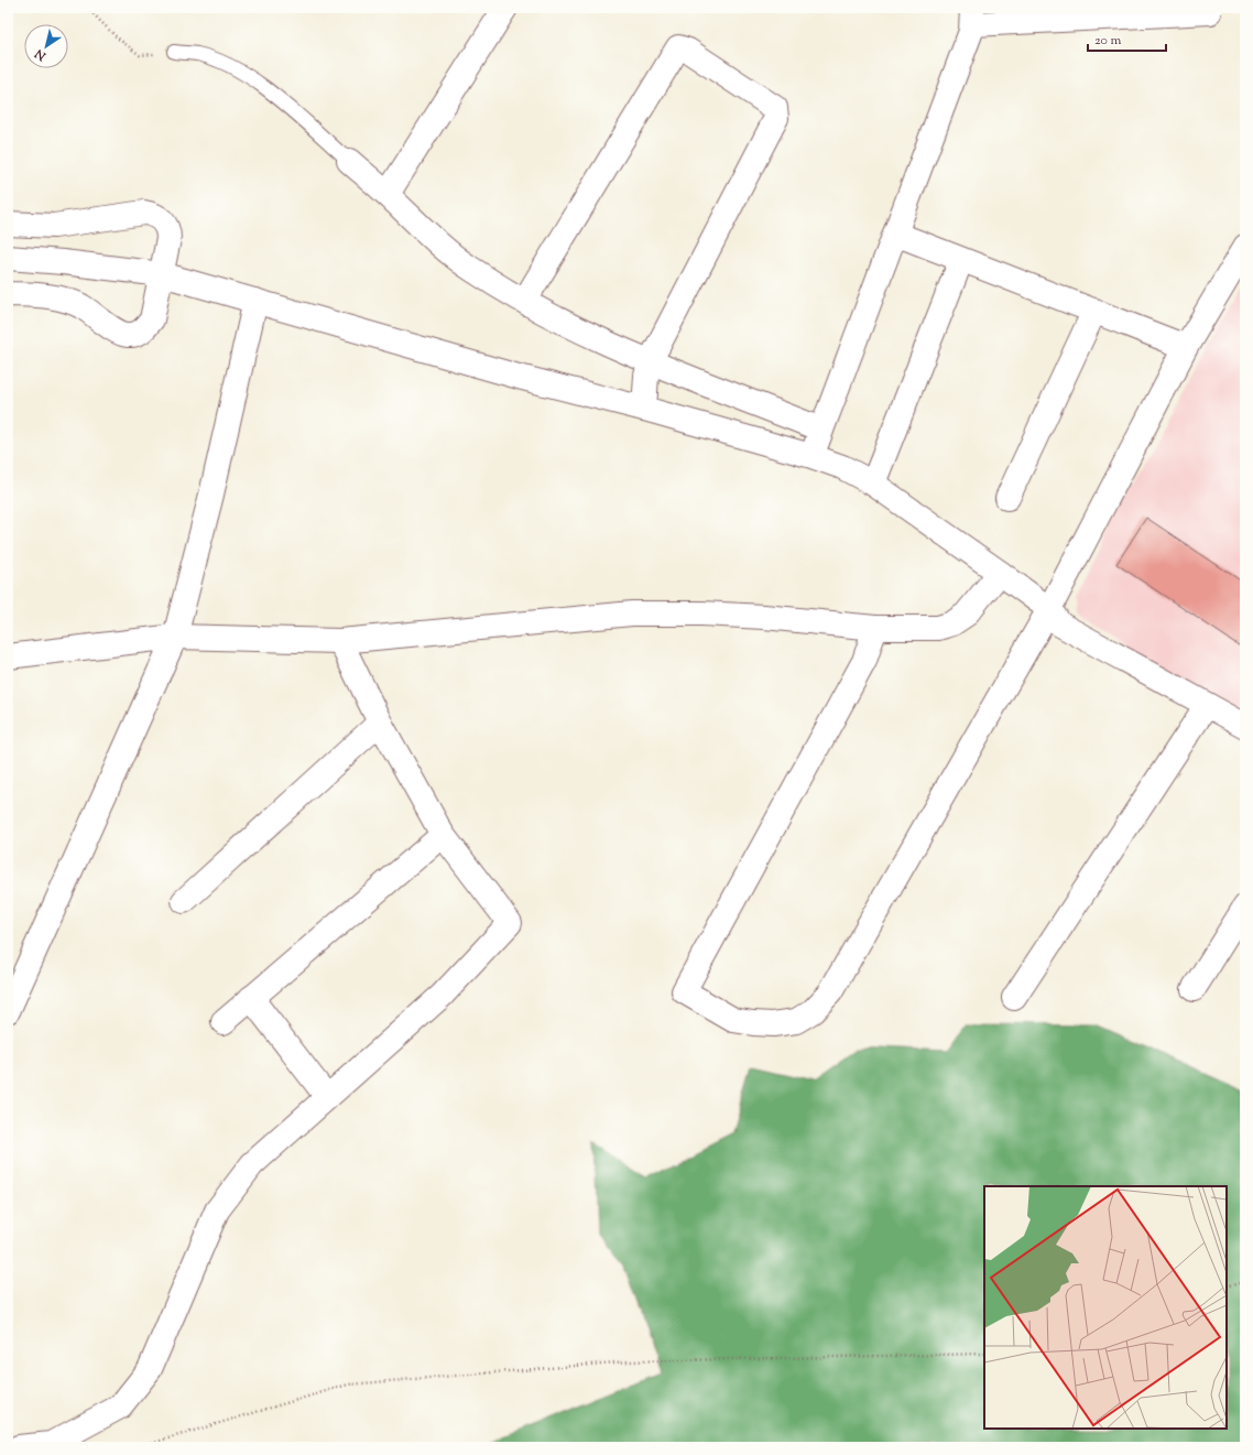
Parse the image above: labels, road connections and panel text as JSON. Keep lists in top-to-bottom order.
{
  "scale_bar": "20 m",
  "north": "bottom left"
}
